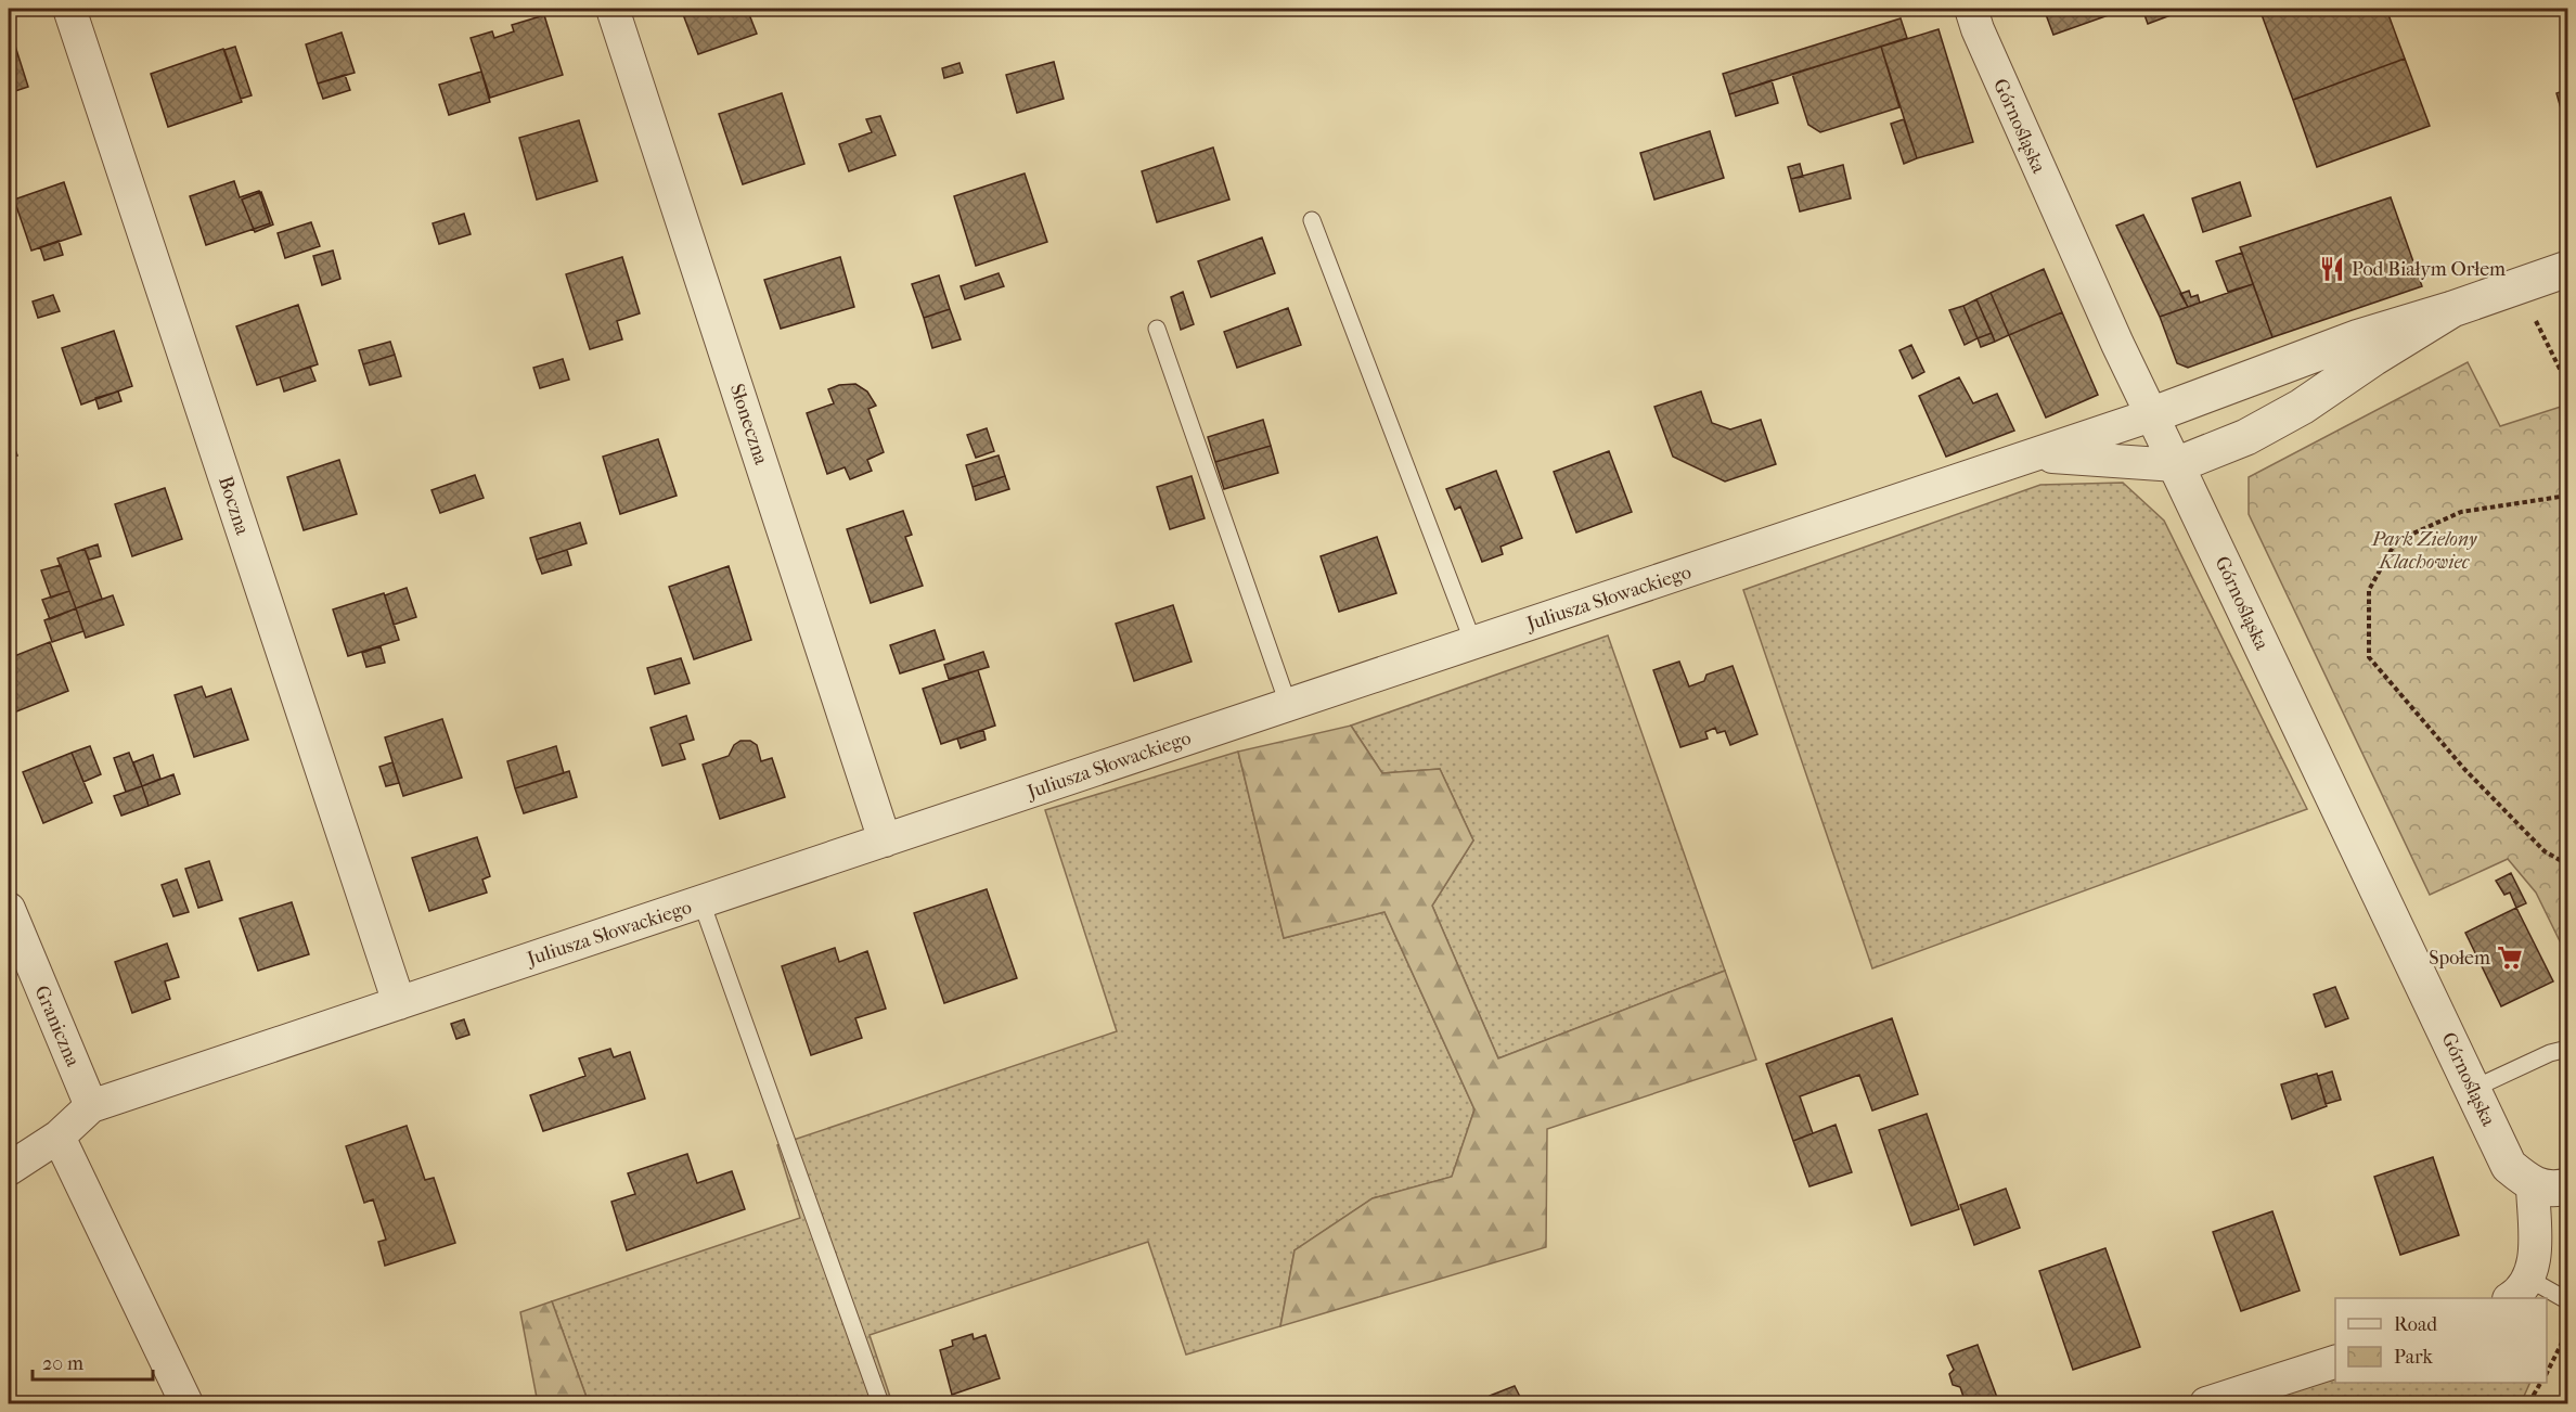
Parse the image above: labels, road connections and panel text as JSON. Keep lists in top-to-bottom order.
{
  "streets": {
    "street": [
      "Górnośląska",
      "Słoneczna",
      "Boczna",
      "Juliusza Słowackiego",
      "Graniczna"
    ]
  },
  "crossings": [
    ["Górnośląska", "Juliusza Słowackiego"],
    ["Słoneczna", "Juliusza Słowackiego"],
    ["Boczna", "Juliusza Słowackiego"],
    ["Juliusza Słowackiego", "Graniczna"]
  ],
  "parks": ["Park Zielony Klachowiec"],
  "places": {
    "restaurant": ["Pod Białym Orłem"],
    "supermarket": ["Społem"]
  },
  "legend": ["Road", "Park"],
  "scale_bar": "20 m"
}
